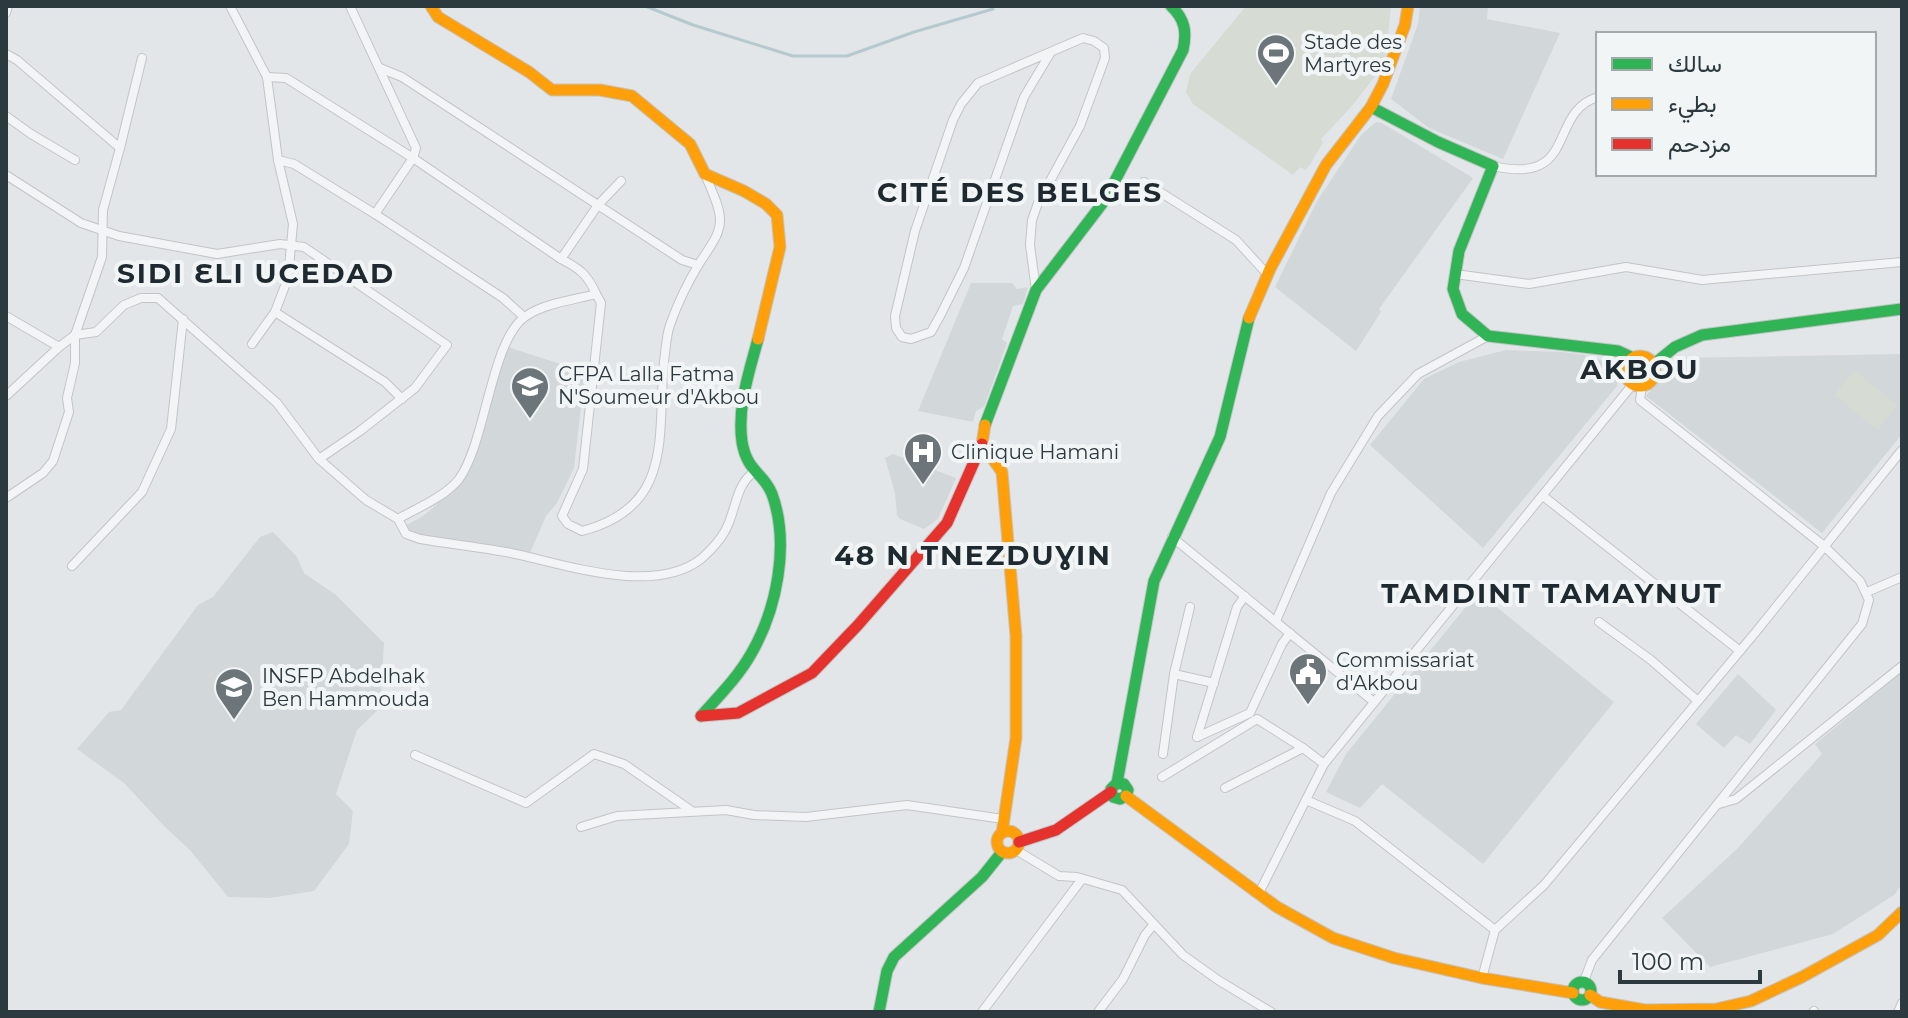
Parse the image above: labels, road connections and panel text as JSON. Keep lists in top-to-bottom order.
{
  "districts": [
    "CITÉ DES BELGES",
    "SIDI ƐLI UCEDAD",
    "AKBOU",
    "48 N TNEZDUƔIN",
    "TAMDINT TAMAYNUT"
  ],
  "places": {
    "sports": ["Stade des Martyres"],
    "school or university": ["CFPA Lalla Fatma N'Soumeur d'Akbou", "INSFP Abdelhak Ben Hammouda"],
    "hospital": ["Clinique Hamani"],
    "public building": ["Commissariat d'Akbou"]
  },
  "legend": ["سالك", "بطيء", "مزدحم"],
  "scale_bar": "100 m"
}
